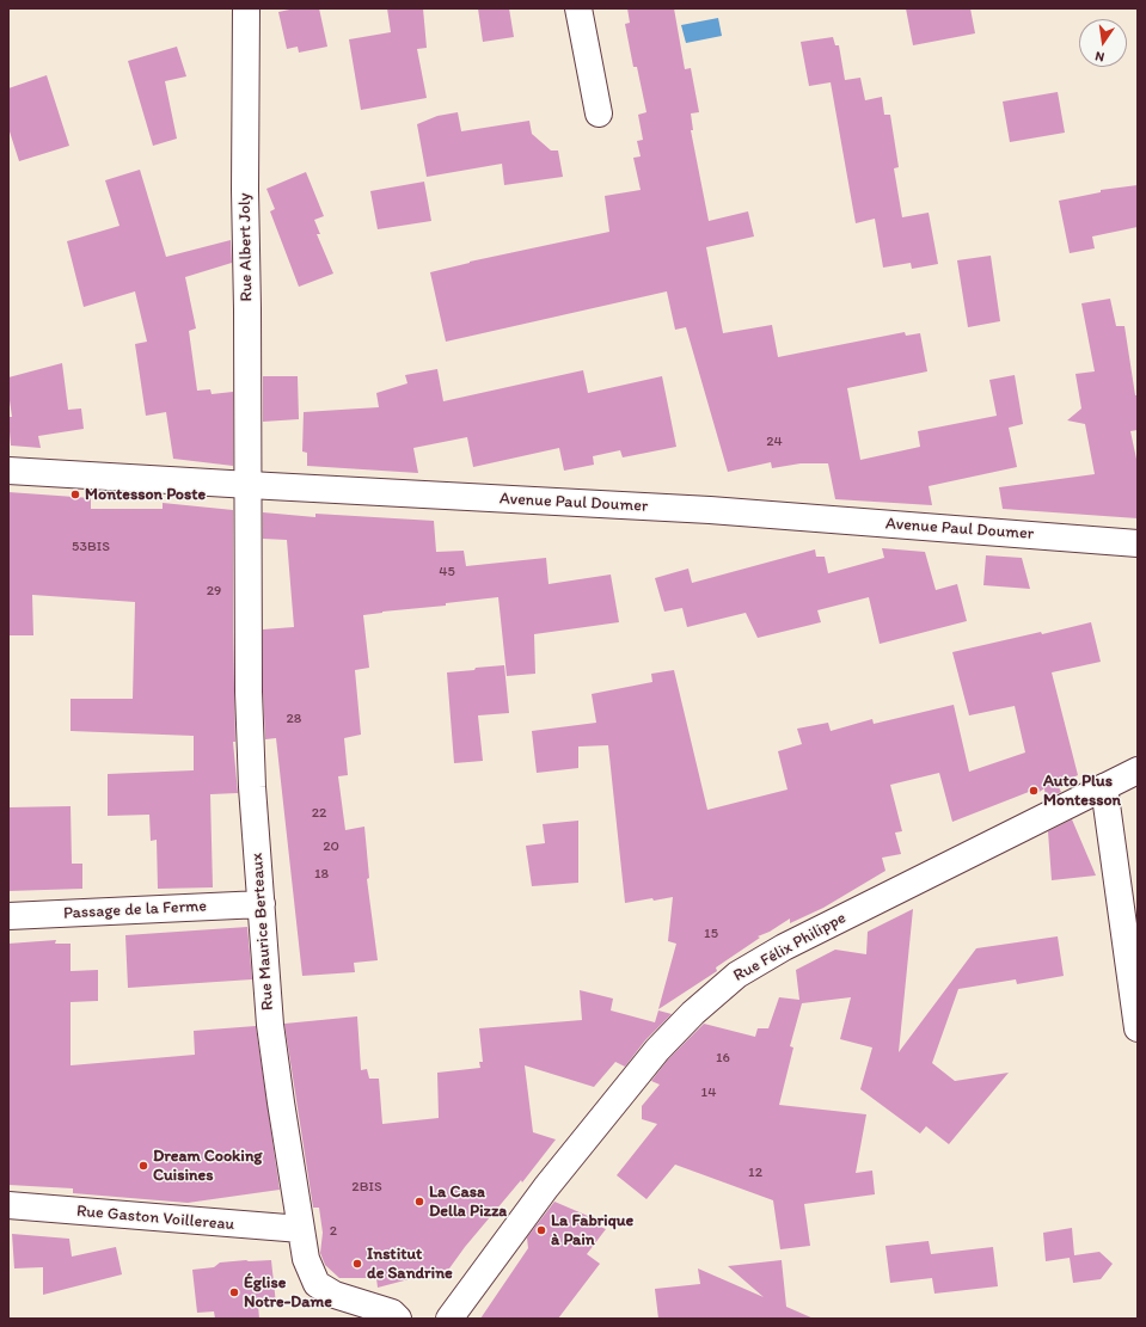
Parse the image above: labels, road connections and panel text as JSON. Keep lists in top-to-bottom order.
{
  "streets": {
    "street": [
      "Rue Albert Joly",
      "Avenue Paul Doumer",
      "Passage de la Ferme",
      "Rue Maurice Berteaux",
      "Rue Félix Philippe",
      "Rue Gaston Voillereau"
    ]
  },
  "crossings": [
    ["Rue Albert Joly", "Avenue Paul Doumer"],
    ["Rue Albert Joly", "Rue Maurice Berteaux"],
    ["Avenue Paul Doumer", "Rue Maurice Berteaux"],
    ["Passage de la Ferme", "Rue Maurice Berteaux"],
    ["Rue Maurice Berteaux", "Rue Gaston Voillereau"]
  ],
  "places": [
    "Montesson Poste",
    "Auto Plus Montesson",
    "Dream Cooking Cuisines",
    "La Casa Della Pizza",
    "La Fabrique à Pain",
    "Institut de Sandrine",
    "Église Notre-Dame"
  ],
  "house_numbers": [
    "24",
    "53BIS",
    "45",
    "29",
    "28",
    "22",
    "20",
    "18",
    "15",
    "16",
    "14",
    "12",
    "2BIS",
    "2"
  ],
  "north": "bottom"
}
